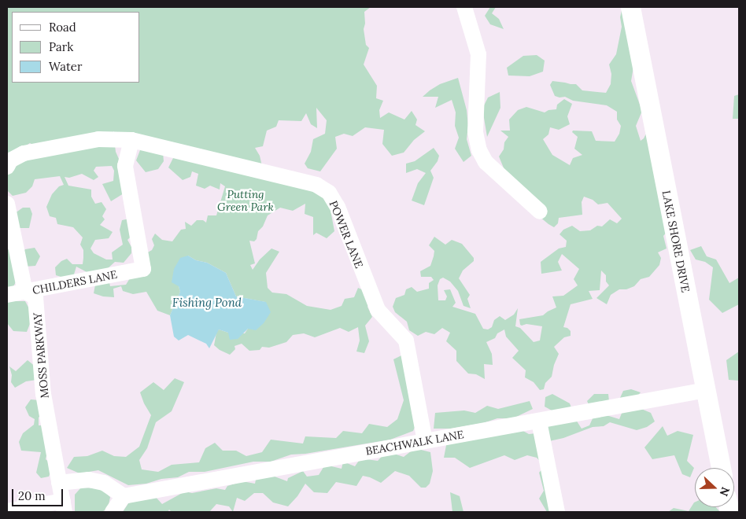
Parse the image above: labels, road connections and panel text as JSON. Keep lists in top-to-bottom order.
{
  "streets": {
    "street": [
      "POWER LANE",
      "LAKE SHORE DRIVE",
      "CHILDERS LANE",
      "MOSS PARKWAY",
      "BEACHWALK LANE"
    ]
  },
  "crossings": [
    ["POWER LANE", "CHILDERS LANE"],
    ["POWER LANE", "BEACHWALK LANE"],
    ["LAKE SHORE DRIVE", "BEACHWALK LANE"],
    ["CHILDERS LANE", "MOSS PARKWAY"]
  ],
  "water": ["Fishing Pond"],
  "parks": ["Putting Green Park"],
  "legend": ["Road", "Park", "Water"],
  "scale_bar": "20 m",
  "north": "right"
}
